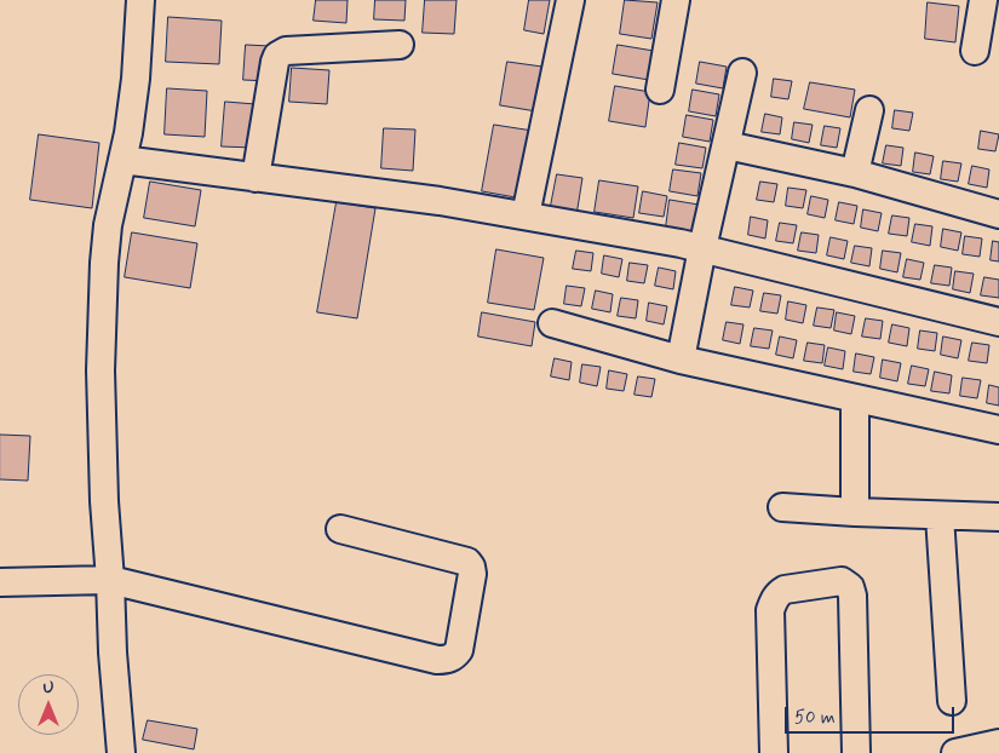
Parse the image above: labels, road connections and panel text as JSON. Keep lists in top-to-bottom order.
{
  "scale_bar": "50 m",
  "north": "top"
}
